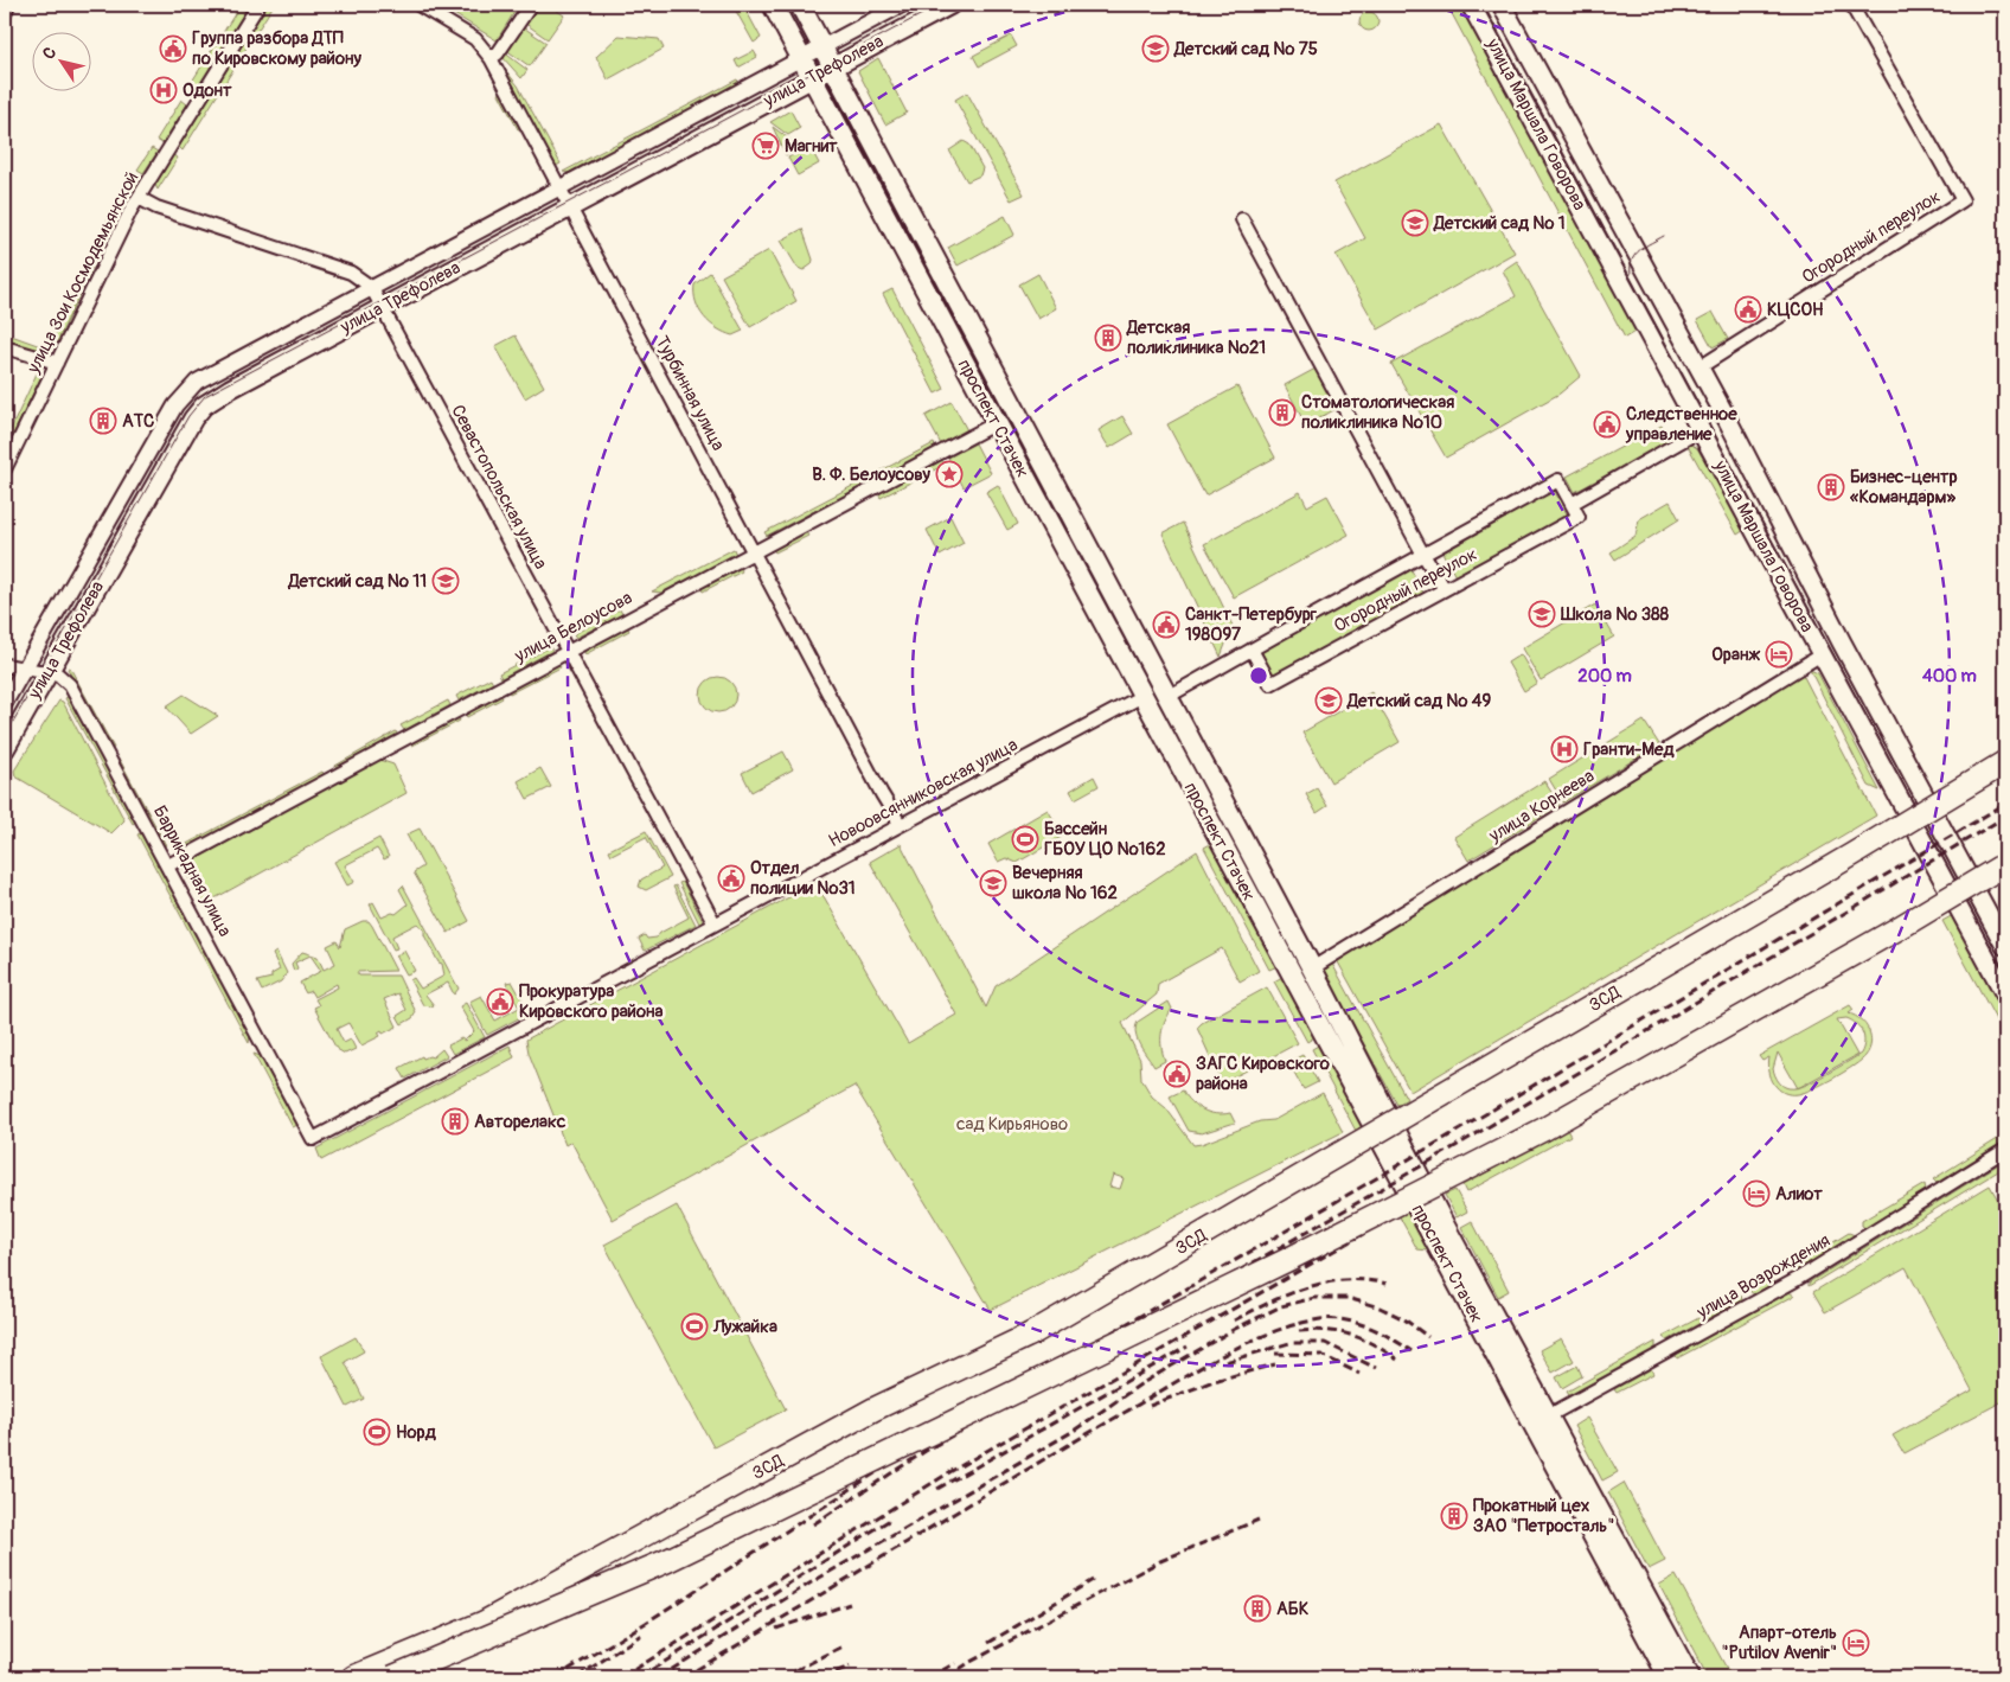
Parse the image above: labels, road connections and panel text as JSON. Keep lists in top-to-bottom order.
{
  "streets": {
    "highway": ["ЗСД"],
    "main road": ["улица Трефолева", "улица Маршала Говорова", "проспект Стачек"],
    "street": [
      "Огородный переулок",
      "улица Зои Космодемьянской",
      "Турбинная улица",
      "Севастопольская улица",
      "улица Белоусова",
      "Новоовсянниковская улица",
      "улица Корнеева",
      "Баррикадная улица",
      "улица Возрождения"
    ]
  },
  "crossings": [
    ["улица Трефолева", "Турбинная улица"],
    ["улица Трефолева", "проспект Стачек"],
    ["улица Трефолева", "Севастопольская улица"],
    ["улица Трефолева", "Баррикадная улица"],
    ["улица Маршала Говорова", "Огородный переулок"],
    ["улица Маршала Говорова", "улица Корнеева"],
    ["Огородный переулок", "проспект Стачек"],
    ["улица Зои Космодемьянской", "Севастопольская улица"],
    ["Турбинная улица", "улица Белоусова"],
    ["Турбинная улица", "Новоовсянниковская улица"],
    ["проспект Стачек", "улица Белоусова"],
    ["проспект Стачек", "Новоовсянниковская улица"],
    ["проспект Стачек", "улица Корнеева"],
    ["проспект Стачек", "улица Возрождения"],
    ["Севастопольская улица", "улица Белоусова"],
    ["Севастопольская улица", "Новоовсянниковская улица"],
    ["улица Белоусова", "Баррикадная улица"],
    ["Новоовсянниковская улица", "Баррикадная улица"]
  ],
  "parks": ["сад Кирьяново"],
  "places": {
    "public building": [
      "Группа разбора ДТП по Кировскому району",
      "КЦСОН",
      "Следственное управление",
      "Санкт-Петербург 198097",
      "Отдел полиции №31",
      "Прокуратура Кировского района",
      "ЗАГС Кировского района"
    ],
    "school or university": [
      "Детский сад № 75",
      "Детский сад № 1",
      "Детский сад № 11",
      "Школа № 388",
      "Детский сад № 49",
      "Вечерняя школа № 162"
    ],
    "hospital": ["Одонт", "Гранти-Мед"],
    "supermarket": ["Магнит"],
    "building": [
      "Детская поликлиника №21",
      "Стоматологическая поликлиника №10",
      "АТС",
      "Бизнес-центр «Командарм»",
      "Авторелакс",
      "Прокатный цех ЗАО \"Петросталь\"",
      "АБК"
    ],
    "place": ["В. Ф. Белоусову"],
    "hotel": ["Оранж", "Алиот", "Апарт-отель \"Putilov Avenir\""],
    "sports": ["Бассейн ГБОУ ЦО №162", "Лужайка", "Норд"]
  },
  "north": "top left",
  "rings": ["200 m", "400 m"]
}
